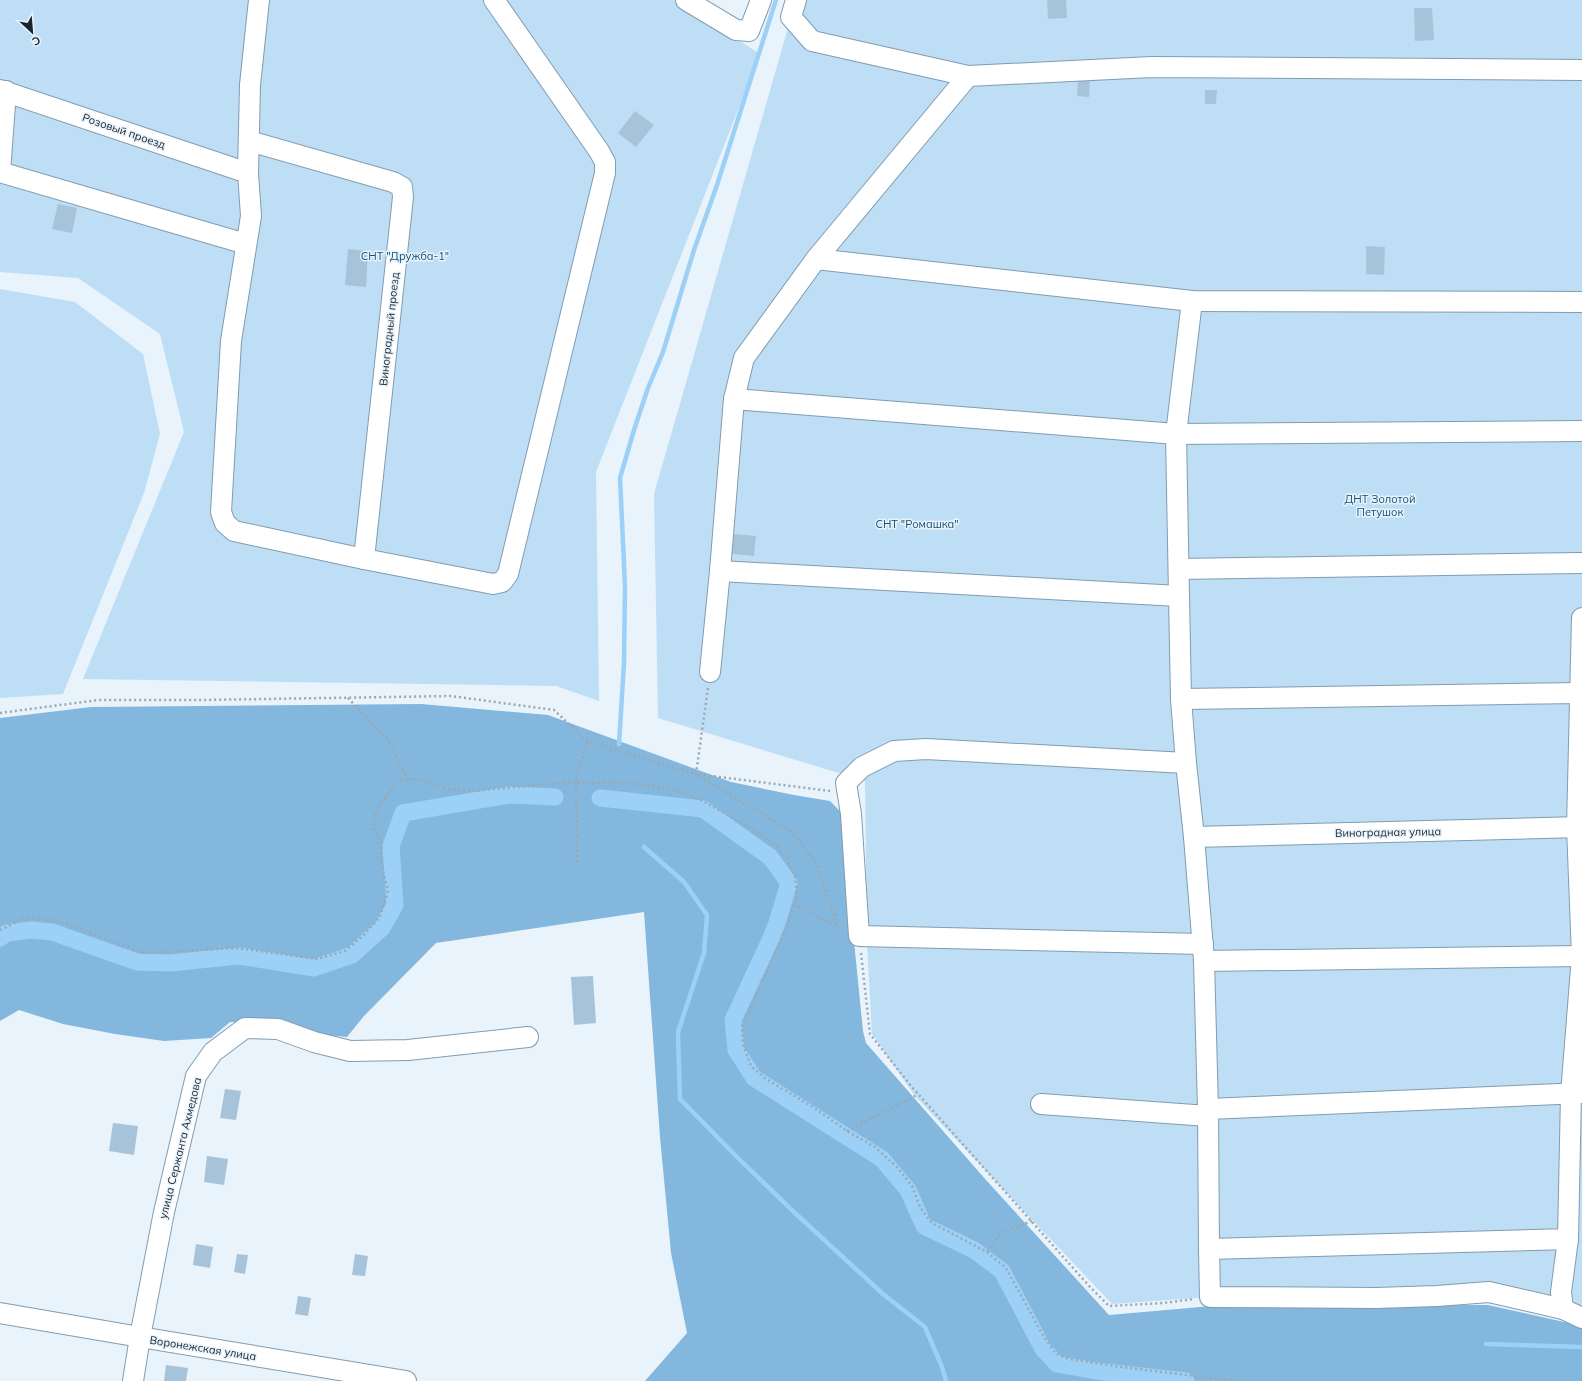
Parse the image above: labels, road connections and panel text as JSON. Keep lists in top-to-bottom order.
{
  "streets": {
    "street": [
      "Розовый проезд",
      "Виноградный проезд",
      "Виноградная улица",
      "улица Сержанта Ахмедова",
      "Воронежская улица"
    ]
  },
  "crossings": [
    ["улица Сержанта Ахмедова", "Воронежская улица"]
  ],
  "parks": ["СНТ \"Дружба-1\"", "ДНТ Золотой Петушок", "СНТ \"Ромашка\""],
  "north": "bottom right"
}
